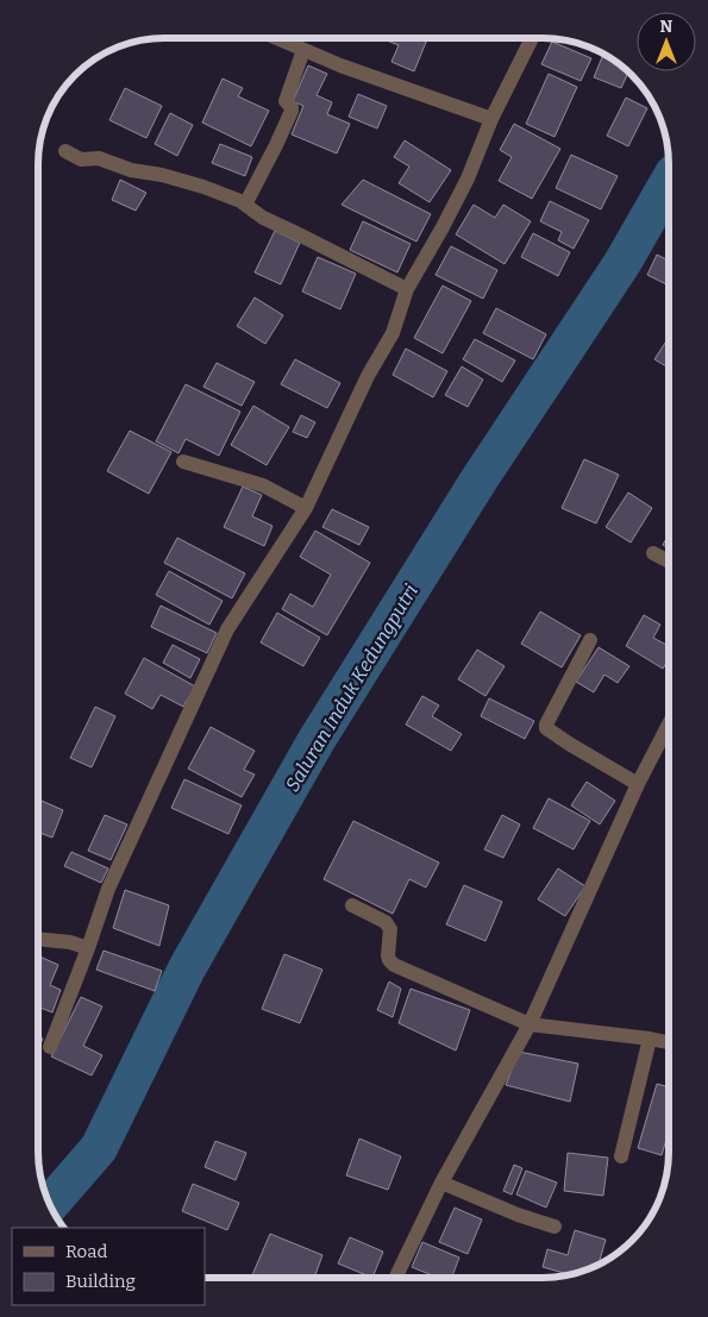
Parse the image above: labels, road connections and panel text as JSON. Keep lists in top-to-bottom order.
{
  "water": ["Saluran Induk Kedungputri"],
  "legend": ["Road", "Building"],
  "north": "top"
}
